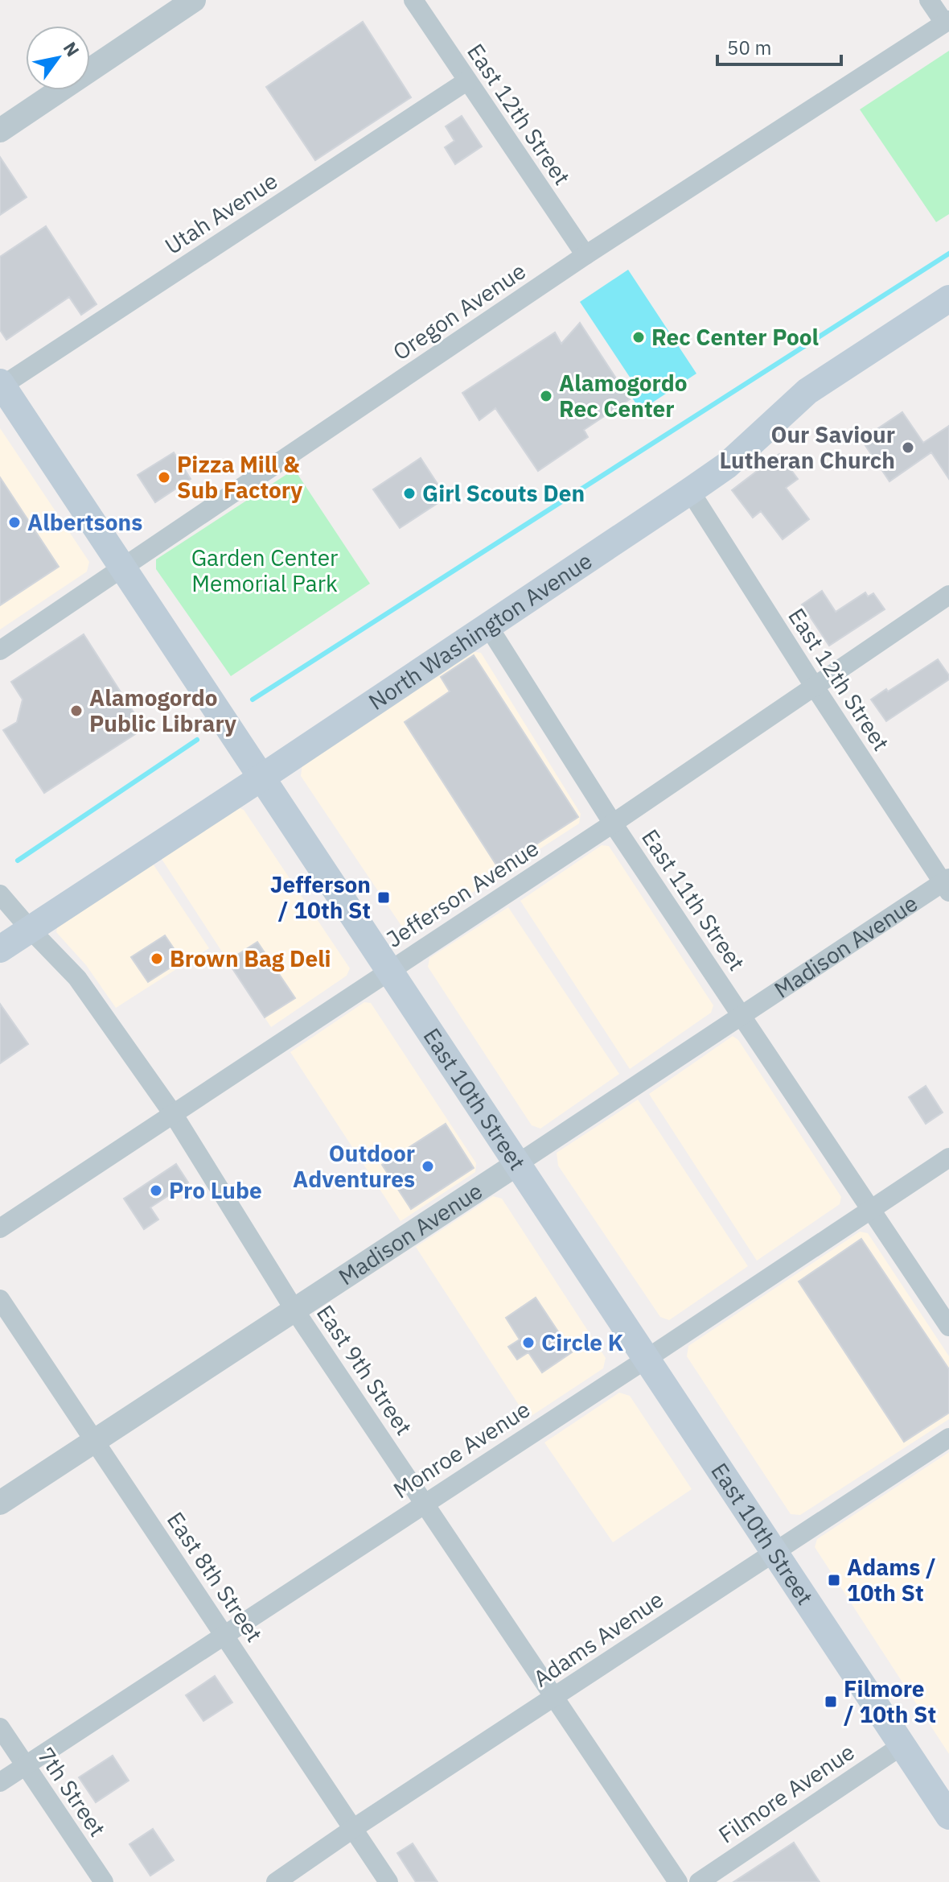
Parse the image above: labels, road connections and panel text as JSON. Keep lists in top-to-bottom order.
{
  "streets": {
    "main road": ["North Washington Avenue", "East 10th Street"],
    "street": [
      "East 12th Street",
      "Utah Avenue",
      "Oregon Avenue",
      "Jefferson Avenue",
      "East 11th Street",
      "Madison Avenue",
      "East 9th Street",
      "Monroe Avenue",
      "East 8th Street",
      "Adams Avenue",
      "7th Street",
      "Filmore Avenue"
    ]
  },
  "crossings": [
    ["East 12th Street", "Utah Avenue"],
    ["East 12th Street", "Oregon Avenue"],
    ["East 12th Street", "North Washington Avenue"],
    ["East 12th Street", "Jefferson Avenue"],
    ["East 12th Street", "Madison Avenue"],
    ["Utah Avenue", "East 10th Street"],
    ["Oregon Avenue", "East 10th Street"],
    ["North Washington Avenue", "East 11th Street"],
    ["North Washington Avenue", "East 10th Street"],
    ["North Washington Avenue", "East 9th Street"],
    ["Jefferson Avenue", "East 11th Street"],
    ["Jefferson Avenue", "East 10th Street"],
    ["Jefferson Avenue", "East 9th Street"],
    ["East 11th Street", "Madison Avenue"],
    ["East 11th Street", "Monroe Avenue"],
    ["Madison Avenue", "East 10th Street"],
    ["Madison Avenue", "East 9th Street"],
    ["Madison Avenue", "East 8th Street"],
    ["East 10th Street", "Monroe Avenue"],
    ["East 10th Street", "Adams Avenue"],
    ["East 10th Street", "Filmore Avenue"],
    ["East 9th Street", "Monroe Avenue"],
    ["East 9th Street", "Adams Avenue"],
    ["Monroe Avenue", "East 8th Street"],
    ["Monroe Avenue", "7th Street"],
    ["East 8th Street", "Adams Avenue"]
  ],
  "parks": ["Garden Center Memorial Park"],
  "places": {
    "other": [
      "Rec Center Pool",
      "Alamogordo Rec Center",
      "Our Saviour Lutheran Church",
      "Pizza Mill & Sub Factory",
      "Girl Scouts Den",
      "Albertsons",
      "Alamogordo Public Library",
      "Brown Bag Deli",
      "Outdoor Adventures",
      "Pro Lube",
      "Circle K"
    ],
    "transit": ["Jefferson / 10th St", "Adams / 10th St", "Filmore / 10th St"]
  },
  "scale_bar": "50 m",
  "north": "top right"
}
